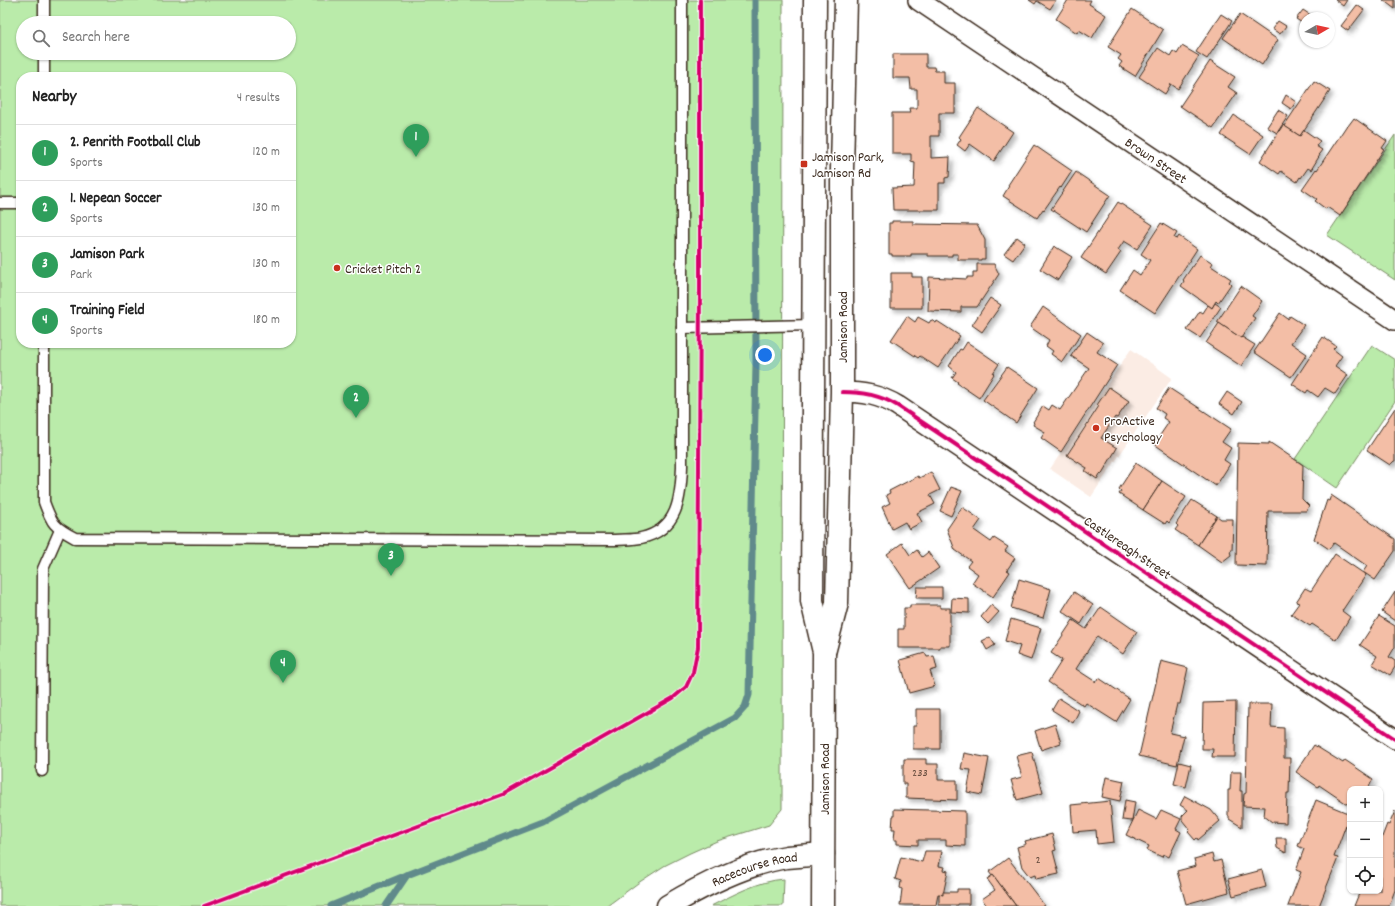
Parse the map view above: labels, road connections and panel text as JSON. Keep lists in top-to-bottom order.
{
  "streets": {
    "main road": ["Jamison Road", "Racecourse Road"],
    "street": ["Brown Street", "Castlereagh Street"]
  },
  "crossings": [
    ["Jamison Road", "Castlereagh Street"],
    ["Jamison Road", "Racecourse Road"]
  ],
  "places": {
    "transit": ["Jamison Park, Jamison Rd"],
    "other": ["Cricket Pitch 2", "ProActive Psychology"]
  },
  "house_numbers": ["233", "2"],
  "north": "right",
  "page": {
    "search": "Search here",
    "heading": ["Nearby", "4 results"],
    "pins": [
      "1",
      "2",
      "3",
      "4"
    ],
    "list": [
      {
        "mark": "1",
        "name": "2. Penrith Football Club",
        "note": "Sports",
        "value": "120 m"
      },
      {
        "mark": "2",
        "name": "1. Nepean Soccer",
        "note": "Sports",
        "value": "130 m"
      },
      {
        "mark": "3",
        "name": "Jamison Park",
        "note": "Park",
        "value": "130 m"
      },
      {
        "mark": "4",
        "name": "Training Field",
        "note": "Sports",
        "value": "180 m"
      }
    ],
    "map_buttons": ["+", "−"]
  }
}
